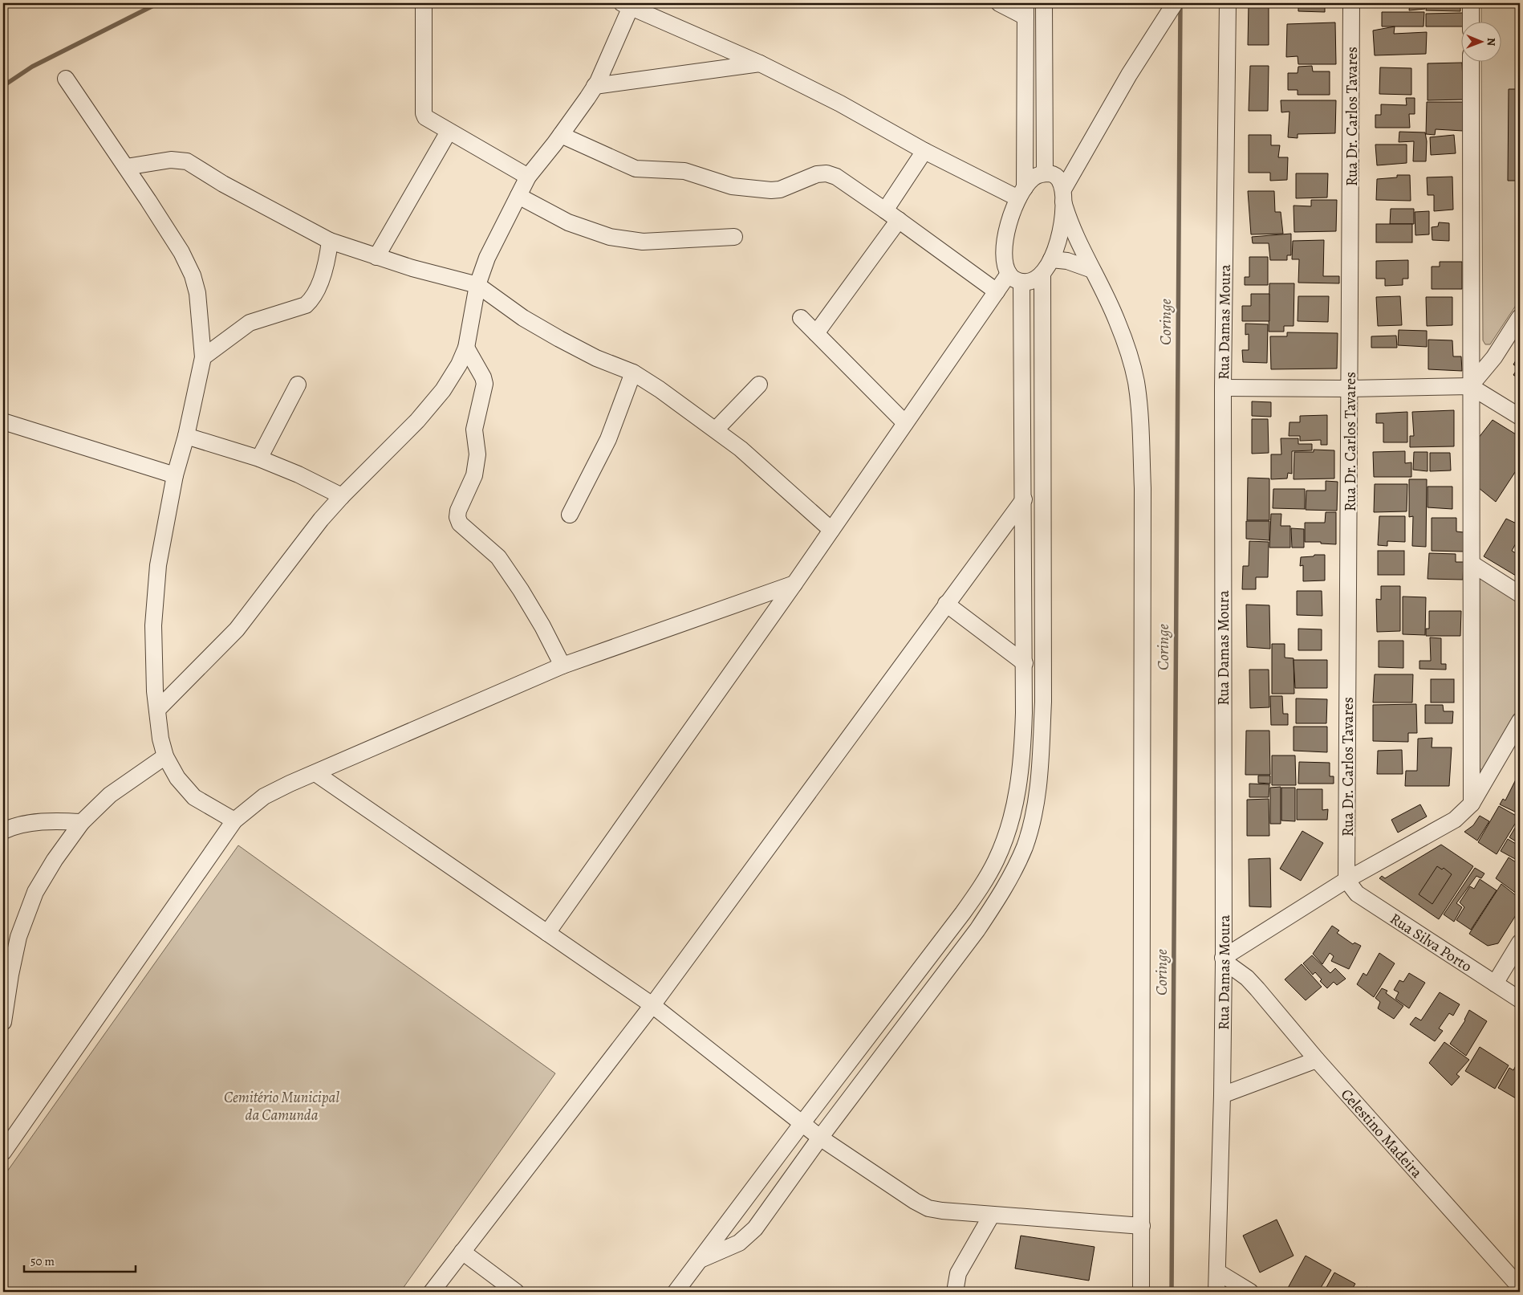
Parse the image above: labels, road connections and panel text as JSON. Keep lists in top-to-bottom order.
{
  "streets": {
    "street": [
      "Rua Dr. Carlos Tavares",
      "Rua Damas Moura",
      "Rua Silva Porto",
      "Celestino Madeira"
    ]
  },
  "crossings": [
    ["Rua Dr. Carlos Tavares", "Rua Silva Porto"],
    ["Rua Damas Moura", "Celestino Madeira"]
  ],
  "water": ["Coringe"],
  "parks": ["Cemitério Municipal da Camunda"],
  "scale_bar": "50 m",
  "north": "right"
}
